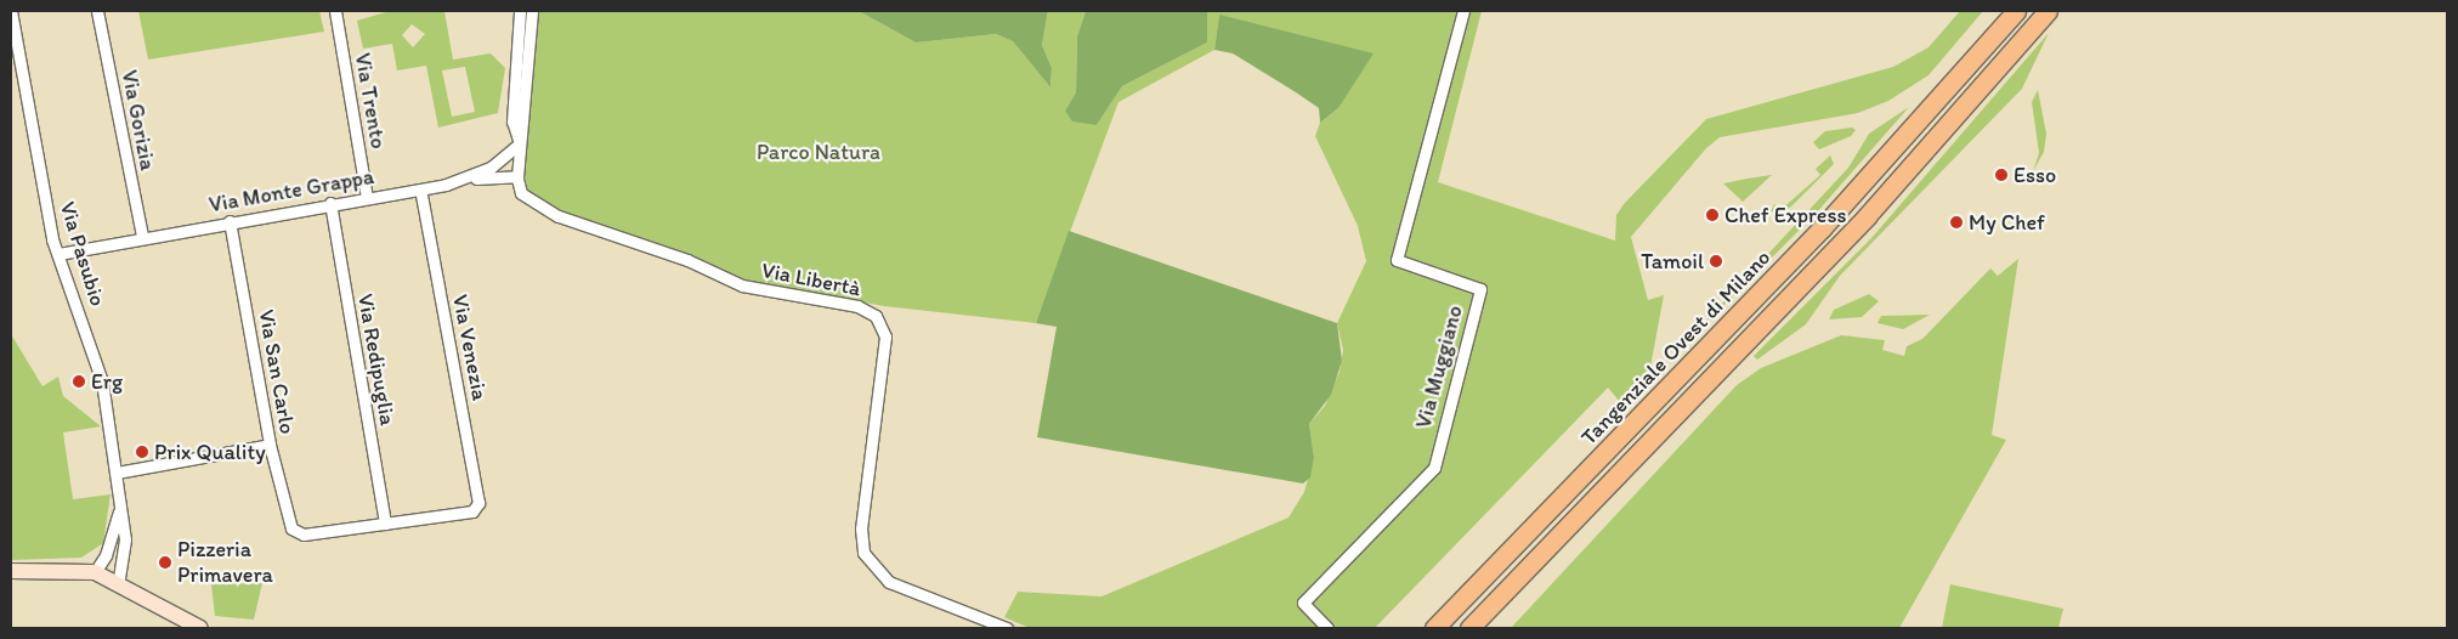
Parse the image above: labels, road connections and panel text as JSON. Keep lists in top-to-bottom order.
{
  "streets": {
    "highway": ["Tangenziale Ovest di Milano"],
    "street": [
      "Via Trento",
      "Via Gorizia",
      "Via Monte Grappa",
      "Via Pasubio",
      "Via Libertà",
      "Via Venezia",
      "Via Redipuglia",
      "Via Muggiano",
      "Via San Carlo"
    ]
  },
  "crossings": [
    ["Via Trento", "Via Monte Grappa"],
    ["Via Gorizia", "Via Monte Grappa"],
    ["Via Monte Grappa", "Via Pasubio"],
    ["Via Monte Grappa", "Via Libertà"],
    ["Via Monte Grappa", "Via Venezia"],
    ["Via Monte Grappa", "Via Redipuglia"],
    ["Via Monte Grappa", "Via San Carlo"],
    ["Via Venezia", "Via Redipuglia"],
    ["Via Venezia", "Via San Carlo"],
    ["Via Redipuglia", "Via San Carlo"]
  ],
  "parks": ["Parco Natura"],
  "places": [
    "Esso",
    "Chef Express",
    "My Chef",
    "Tamoil",
    "Erg",
    "Prix Quality",
    "Pizzeria Primavera"
  ]
}
